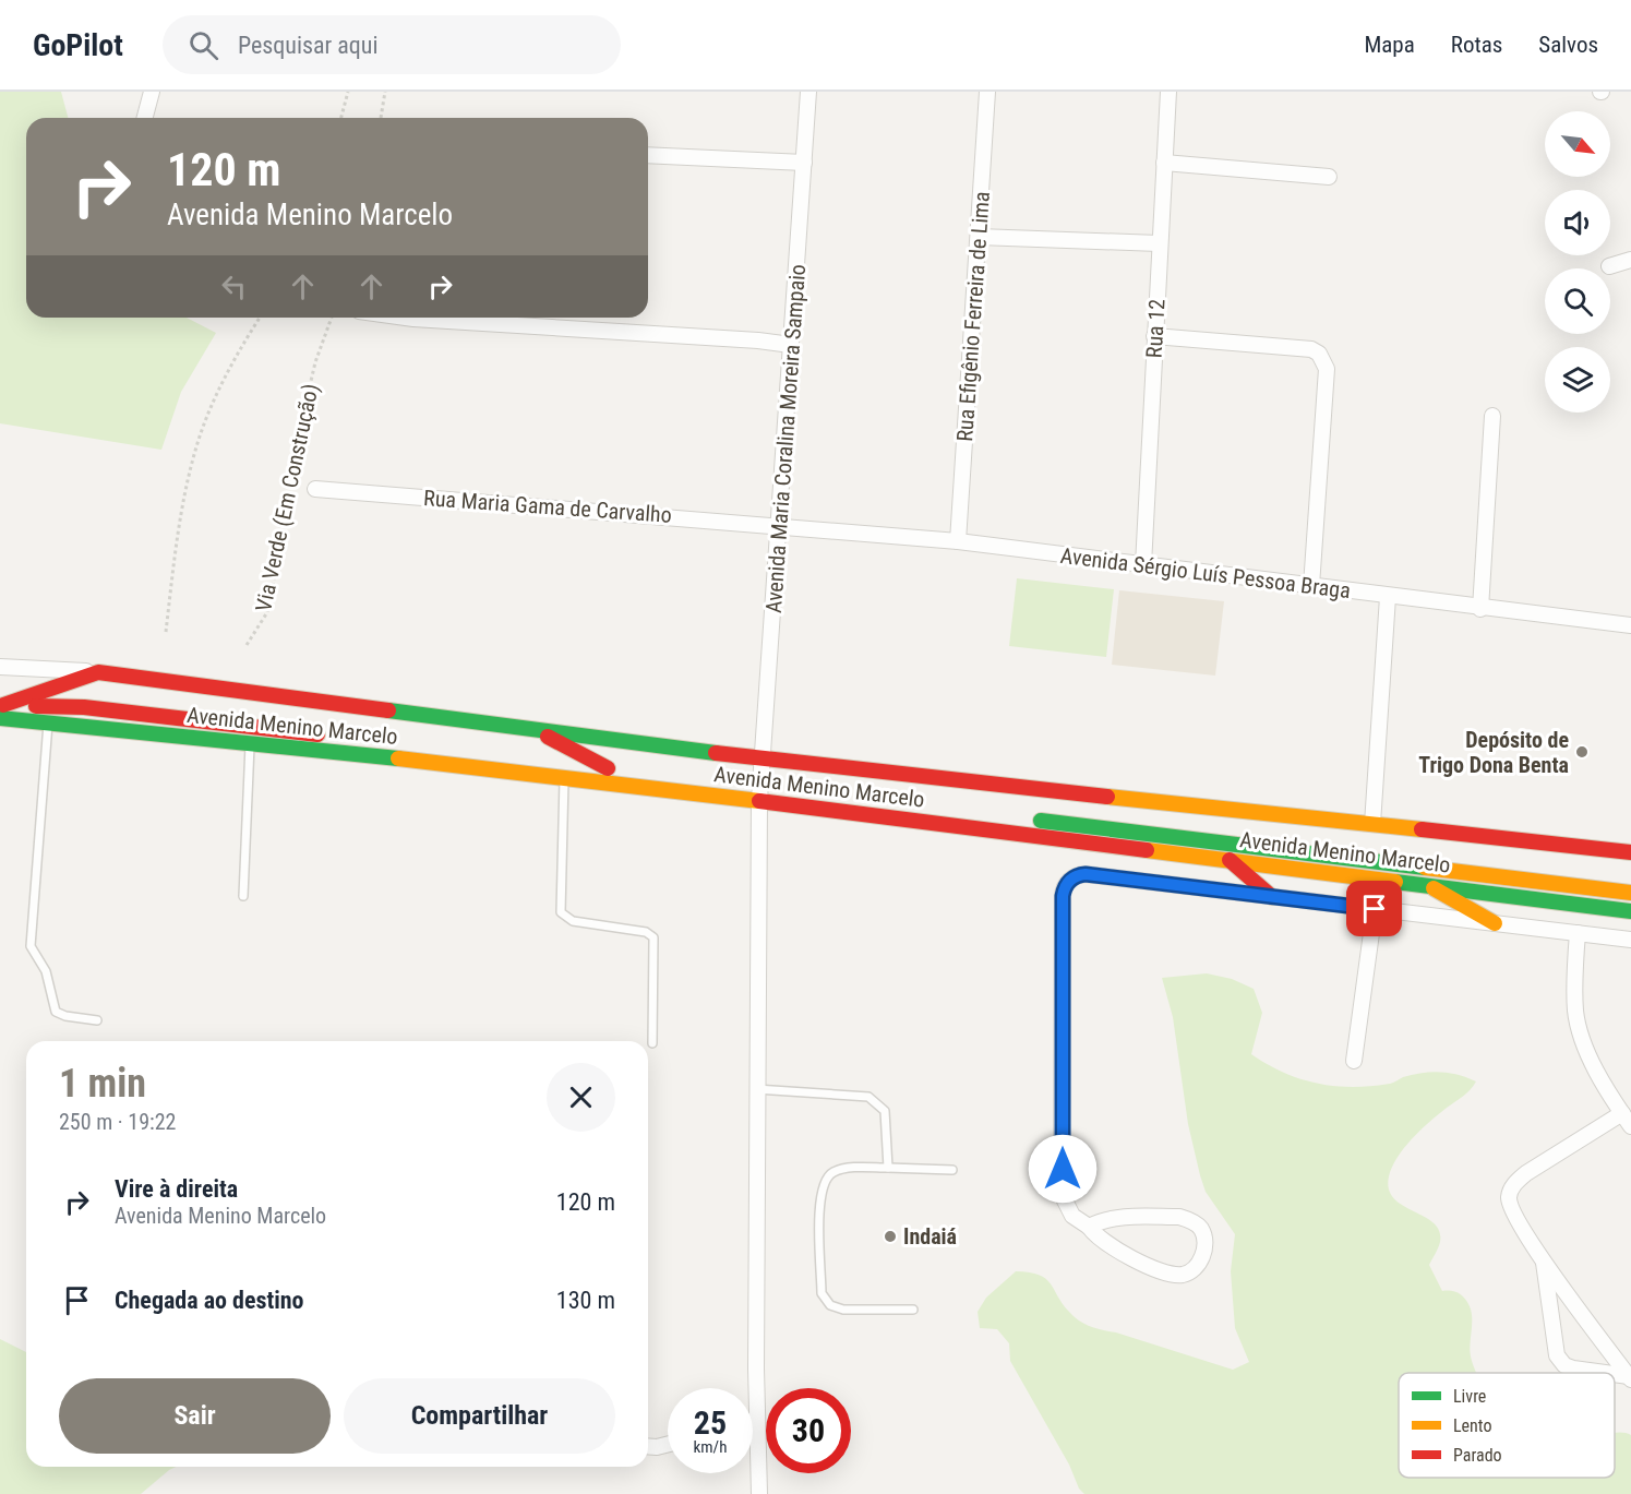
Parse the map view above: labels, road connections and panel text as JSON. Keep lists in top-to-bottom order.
{
  "streets": {
    "main road": ["Avenida Menino Marcelo"],
    "street": [
      "Rua Efigênio Ferreira de Lima",
      "Rua 12",
      "Avenida Maria Coralina Moreira Sampaio",
      "Rua Maria Gama de Carvalho",
      "Avenida Sérgio Luís Pessoa Braga"
    ],
    "path": ["Via Verde (Em Construção)"]
  },
  "crossings": [
    ["Rua Efigênio Ferreira de Lima", "Avenida Sérgio Luís Pessoa Braga"],
    ["Rua 12", "Avenida Sérgio Luís Pessoa Braga"],
    ["Avenida Maria Coralina Moreira Sampaio", "Rua Maria Gama de Carvalho"],
    ["Avenida Maria Coralina Moreira Sampaio", "Avenida Sérgio Luís Pessoa Braga"],
    ["Avenida Maria Coralina Moreira Sampaio", "Avenida Menino Marcelo"],
    ["Rua Maria Gama de Carvalho", "Avenida Sérgio Luís Pessoa Braga"]
  ],
  "places": ["Depósito de Trigo Dona Benta", "Indaiá"],
  "legend": ["Livre", "Lento", "Parado"],
  "north": "bottom right",
  "page": {
    "header": "GoPilot",
    "search": "Pesquisar aqui",
    "nav": ["Mapa", "Rotas", "Salvos"],
    "turn": ["120 m", "Avenida Menino Marcelo"],
    "heading": ["1 min", "250 m · 19:22"],
    "list": [
      {
        "name": "Vire à direita",
        "note": "Avenida Menino Marcelo",
        "value": "120 m"
      },
      {
        "name": "Chegada ao destino",
        "value": "130 m"
      }
    ],
    "buttons": ["Sair", "Compartilhar"],
    "speed": "25 km/h",
    "limit": "30"
  }
}
